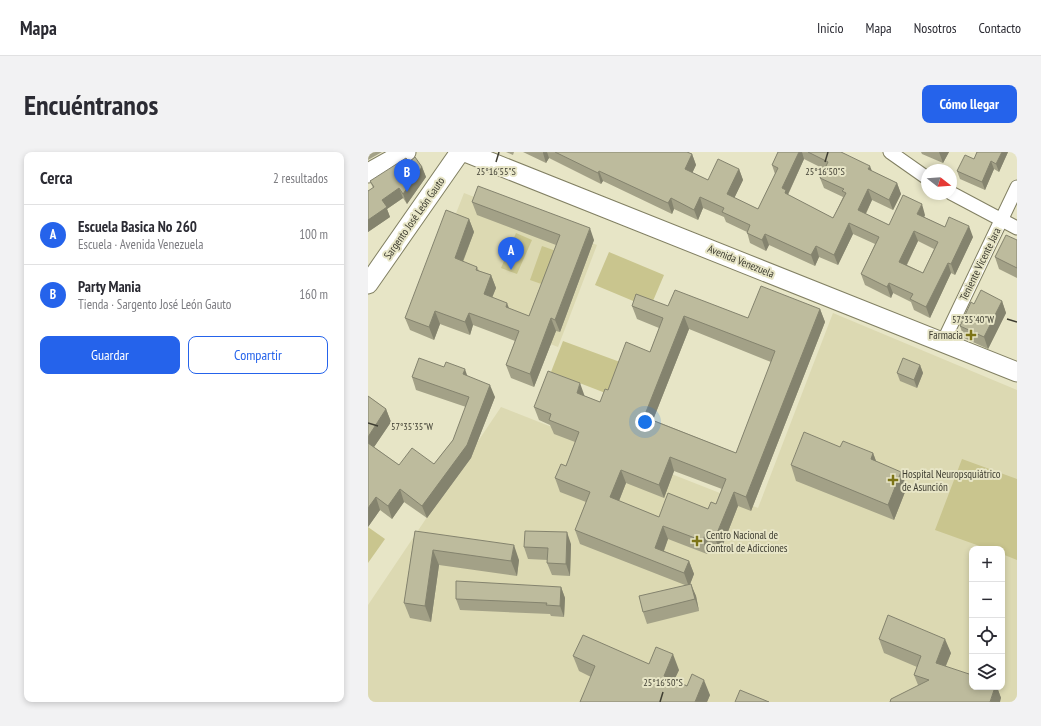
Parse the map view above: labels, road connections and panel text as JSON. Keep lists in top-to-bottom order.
{
  "streets": {
    "main road": ["Sargento José León Gauto", "Avenida Venezuela"],
    "street": ["Teniente Vicente Jara"]
  },
  "crossings": [
    ["Avenida Venezuela", "Teniente Vicente Jara"]
  ],
  "places": {
    "health": ["Farmacia", "Hospital Neuropsquiátrico de Asunción", "Centro Nacional de Control de Adicciones"]
  },
  "north": "right",
  "page": {
    "header": "Mapa",
    "nav": [
      "Inicio",
      "Mapa",
      "Nosotros",
      "Contacto"
    ],
    "buttons": [
      "Cómo llegar",
      ["Guardar", "Compartir"]
    ],
    "title": "Encuéntranos",
    "heading": ["Cerca", "2 resultados"],
    "pins": ["B", "A"],
    "list": [
      {
        "mark": "A",
        "name": "Escuela Basica No 260",
        "note": "Escuela · Avenida Venezuela",
        "value": "100 m"
      },
      {
        "mark": "B",
        "name": "Party Mania",
        "note": "Tienda · Sargento José León Gauto",
        "value": "160 m"
      }
    ],
    "map_buttons": ["+", "−"]
  },
  "coordinates": [
    "25°16'55\"S",
    "25°16'50\"S",
    "57°35'40\"W",
    "57°35'35\"W"
  ]
}
